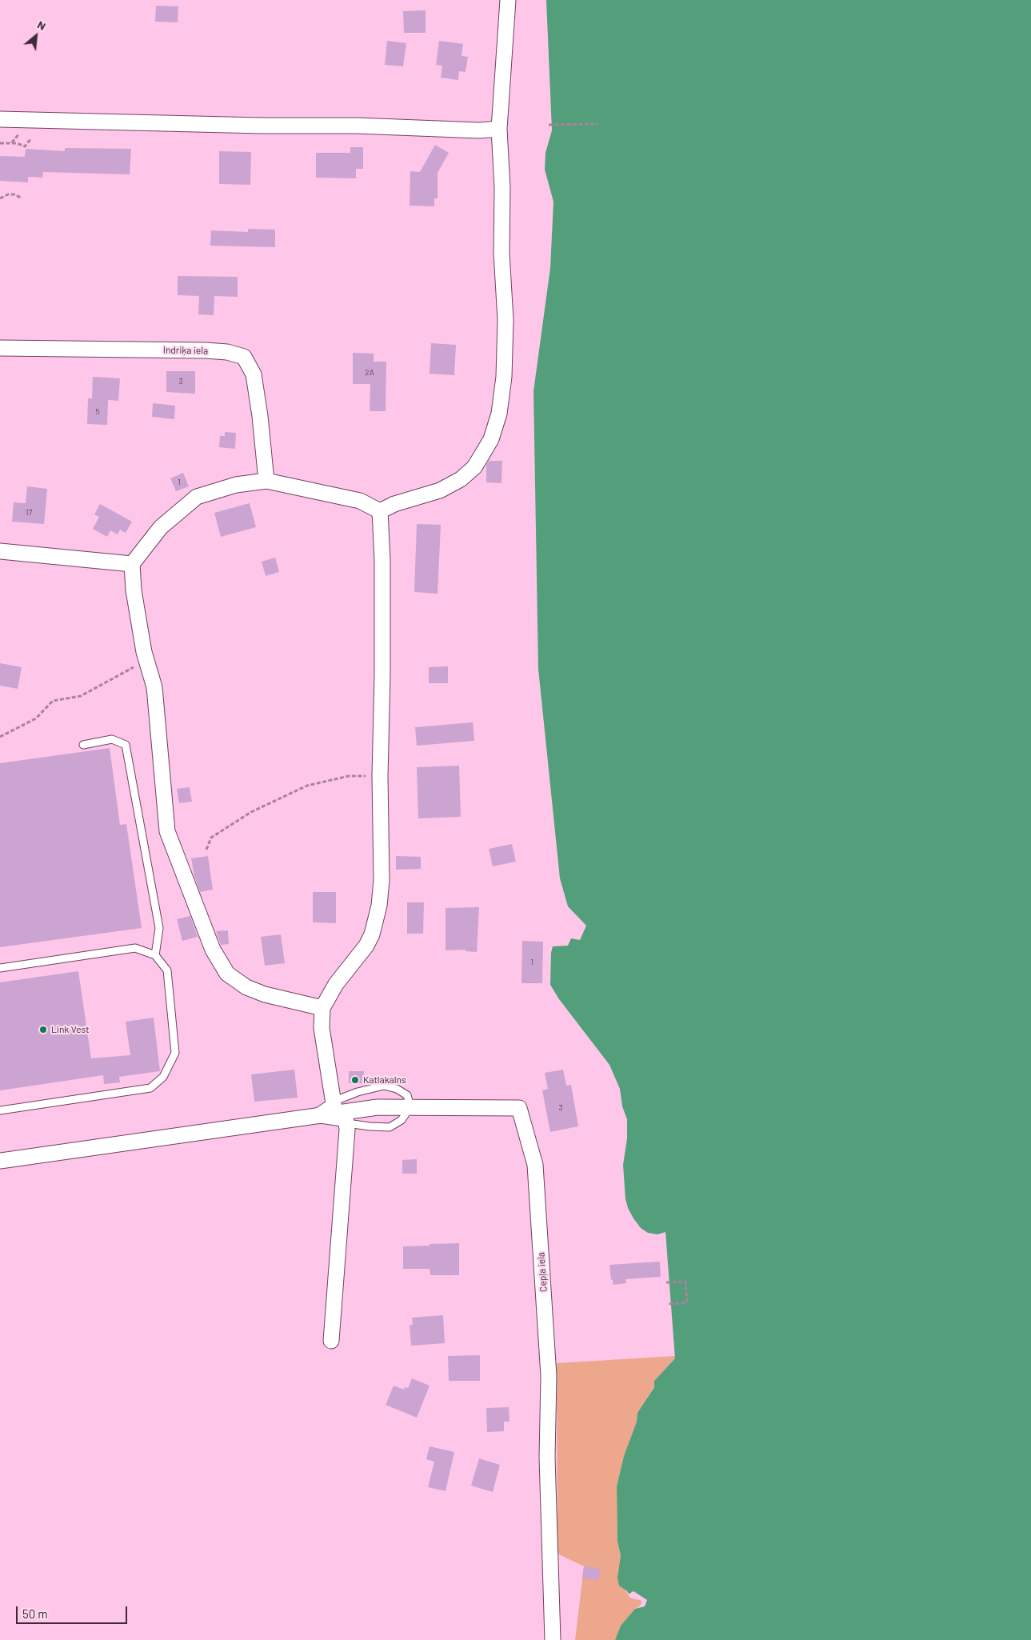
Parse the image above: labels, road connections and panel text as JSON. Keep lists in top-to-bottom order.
{
  "streets": {
    "street": ["Indriķa iela", "Cepļa iela"]
  },
  "places": ["Link Vest", "Katlakalns"],
  "house_numbers": [
    "2A",
    "3",
    "5",
    "1",
    "17",
    "1",
    "3"
  ],
  "scale_bar": "50 m",
  "north": "top right"
}
